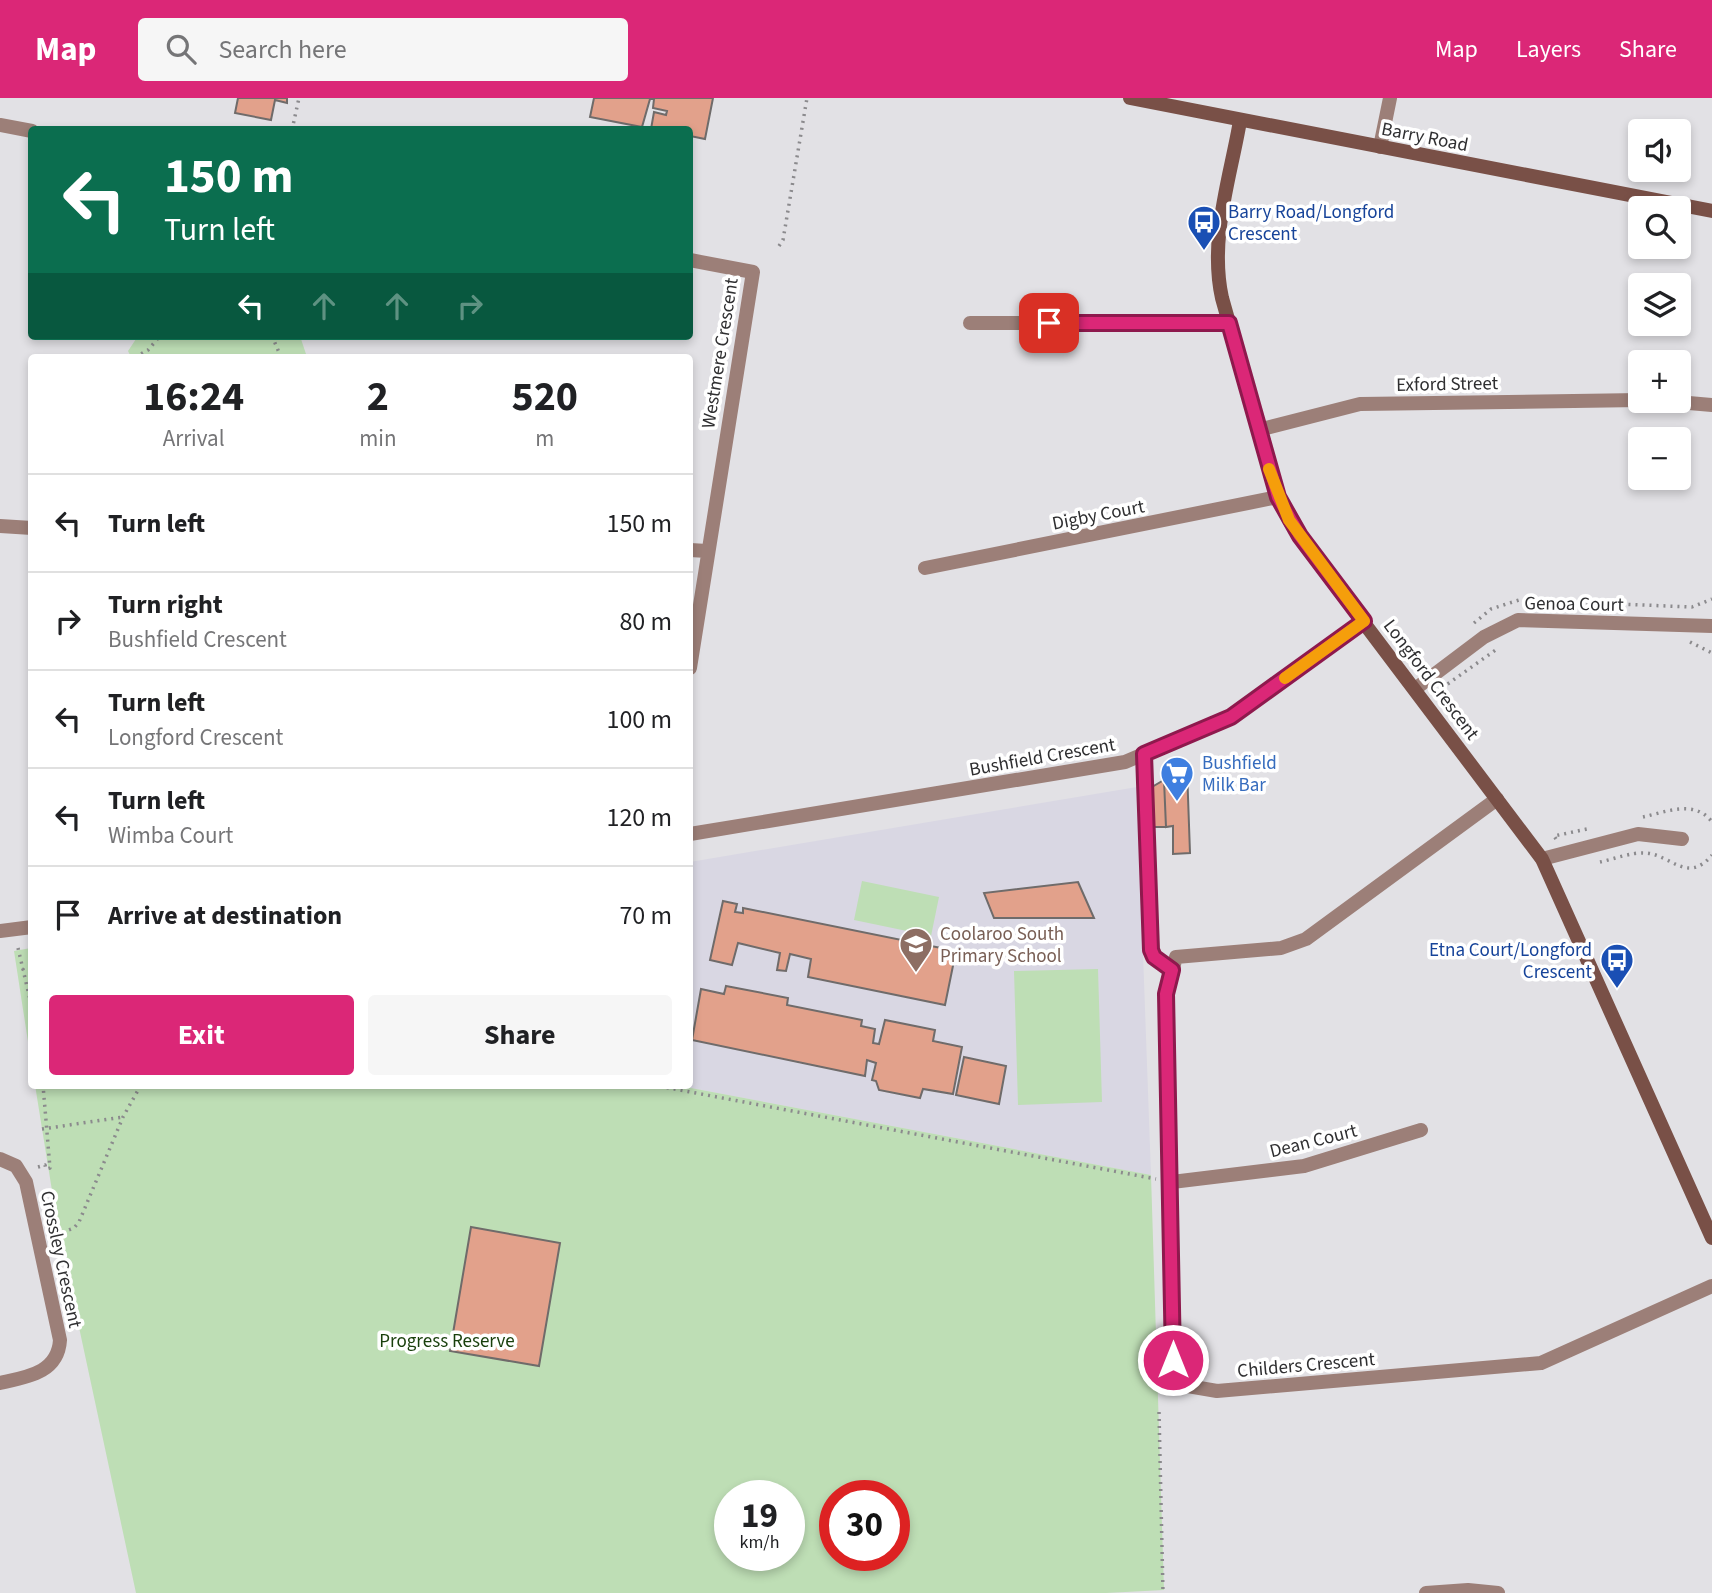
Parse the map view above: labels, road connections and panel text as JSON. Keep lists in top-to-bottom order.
{
  "streets": {
    "street": [
      "Barry Road",
      "Westmere Crescent",
      "Exford Street",
      "Digby Court",
      "Genoa Court",
      "Longford Crescent",
      "Bushfield Crescent",
      "Dean Court",
      "Crossley Crescent",
      "Childers Crescent"
    ]
  },
  "crossings": [
    ["Barry Road", "Longford Crescent"],
    ["Exford Street", "Longford Crescent"],
    ["Digby Court", "Longford Crescent"],
    ["Genoa Court", "Longford Crescent"],
    ["Longford Crescent", "Bushfield Crescent"],
    ["Dean Court", "Childers Crescent"]
  ],
  "parks": ["Progress Reserve"],
  "places": {
    "bus stop": ["Barry Road/Longford Crescent", "Etna Court/Longford Crescent"],
    "supermarket": ["Bushfield Milk Bar"],
    "school or university": ["Coolaroo South Primary School"]
  },
  "page": {
    "header": "Map",
    "search": "Search here",
    "nav": ["Map", "Layers", "Share"],
    "map_buttons": ["+", "−"],
    "turn": ["150 m", "Turn left"],
    "eta": [
      "16:24",
      "Arrival",
      "2",
      "min",
      "520",
      "m"
    ],
    "list": [
      {
        "name": "Turn left",
        "value": "150 m"
      },
      {
        "name": "Turn right",
        "note": "Bushfield Crescent",
        "value": "80 m"
      },
      {
        "name": "Turn left",
        "note": "Longford Crescent",
        "value": "100 m"
      },
      {
        "name": "Turn left",
        "note": "Wimba Court",
        "value": "120 m"
      },
      {
        "name": "Arrive at destination",
        "value": "70 m"
      }
    ],
    "buttons": ["Exit", "Share"],
    "speed": "19 km/h",
    "limit": "30"
  }
}
